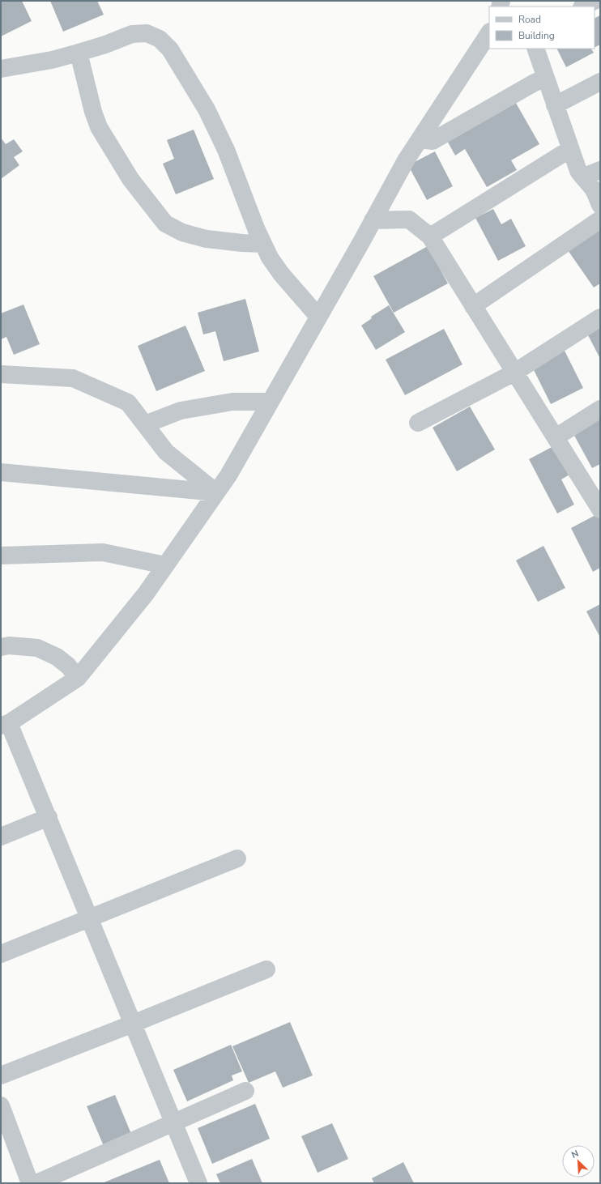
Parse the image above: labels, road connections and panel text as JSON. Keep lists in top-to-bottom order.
{
  "legend": ["Road", "Building"],
  "north": "top left"
}
